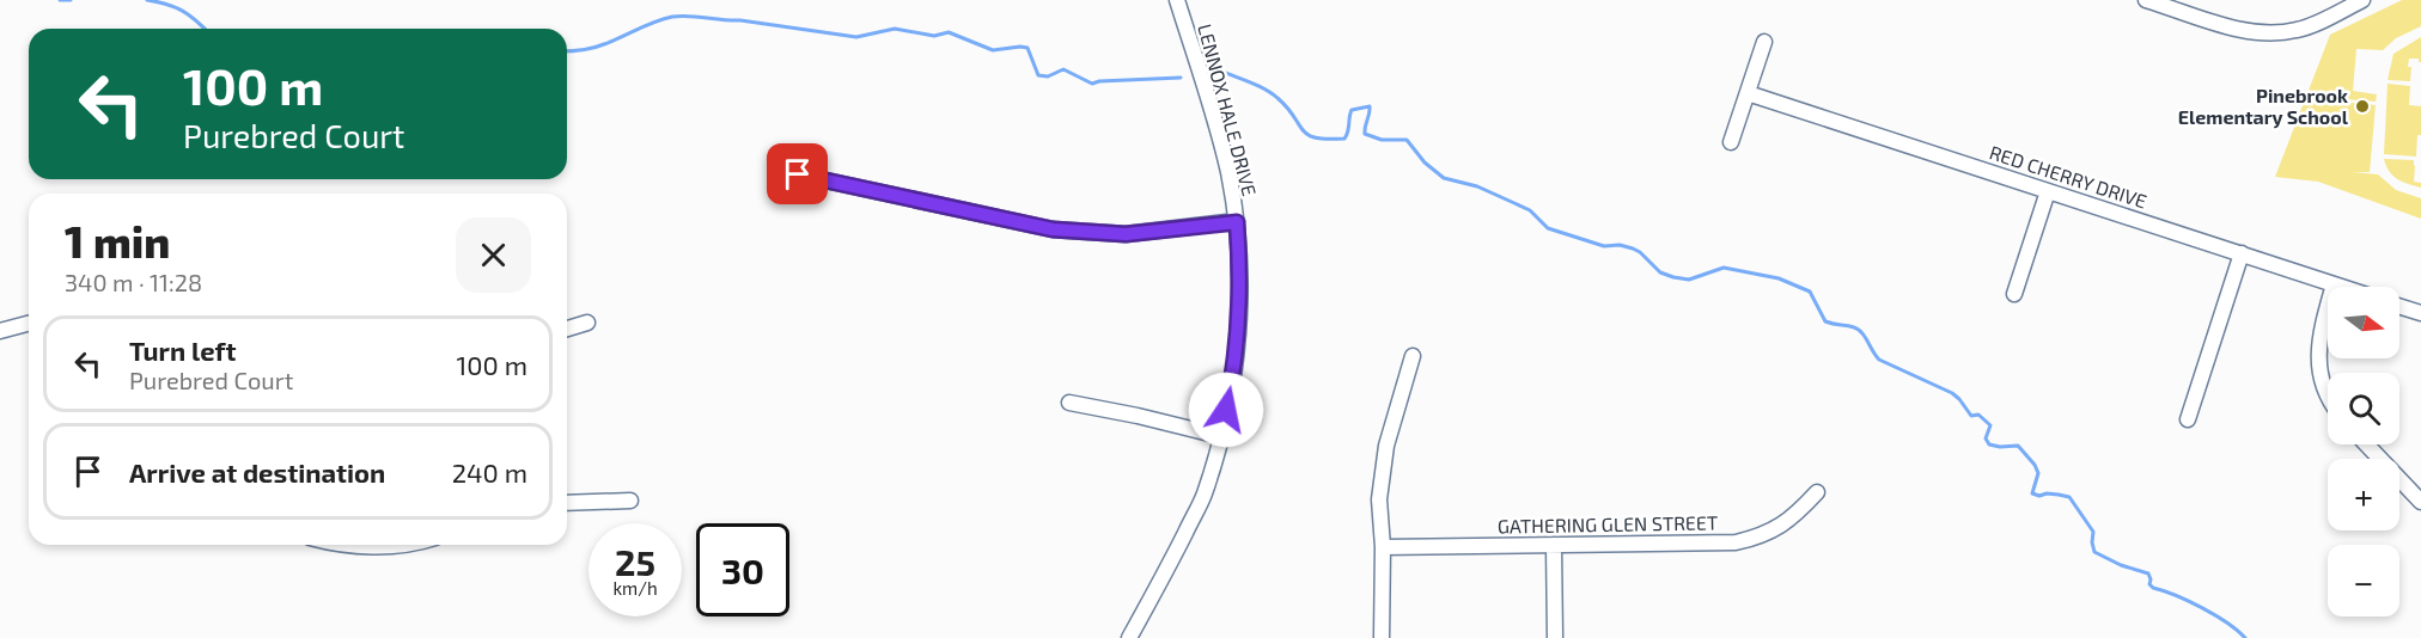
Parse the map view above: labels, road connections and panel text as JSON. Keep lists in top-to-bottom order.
{
  "streets": {
    "street": ["LENNOX HALE DRIVE", "RED CHERRY DRIVE", "GATHERING GLEN STREET"]
  },
  "places": ["Pinebrook Elementary School"],
  "north": "right",
  "page": {
    "turn": ["100 m", "Purebred Court"],
    "heading": ["1 min", "340 m · 11:28"],
    "map_buttons": ["+", "−"],
    "list": [
      {
        "name": "Turn left",
        "note": "Purebred Court",
        "value": "100 m"
      },
      {
        "name": "Arrive at destination",
        "value": "240 m"
      }
    ],
    "speed": "25 km/h",
    "limit": "30"
  }
}
